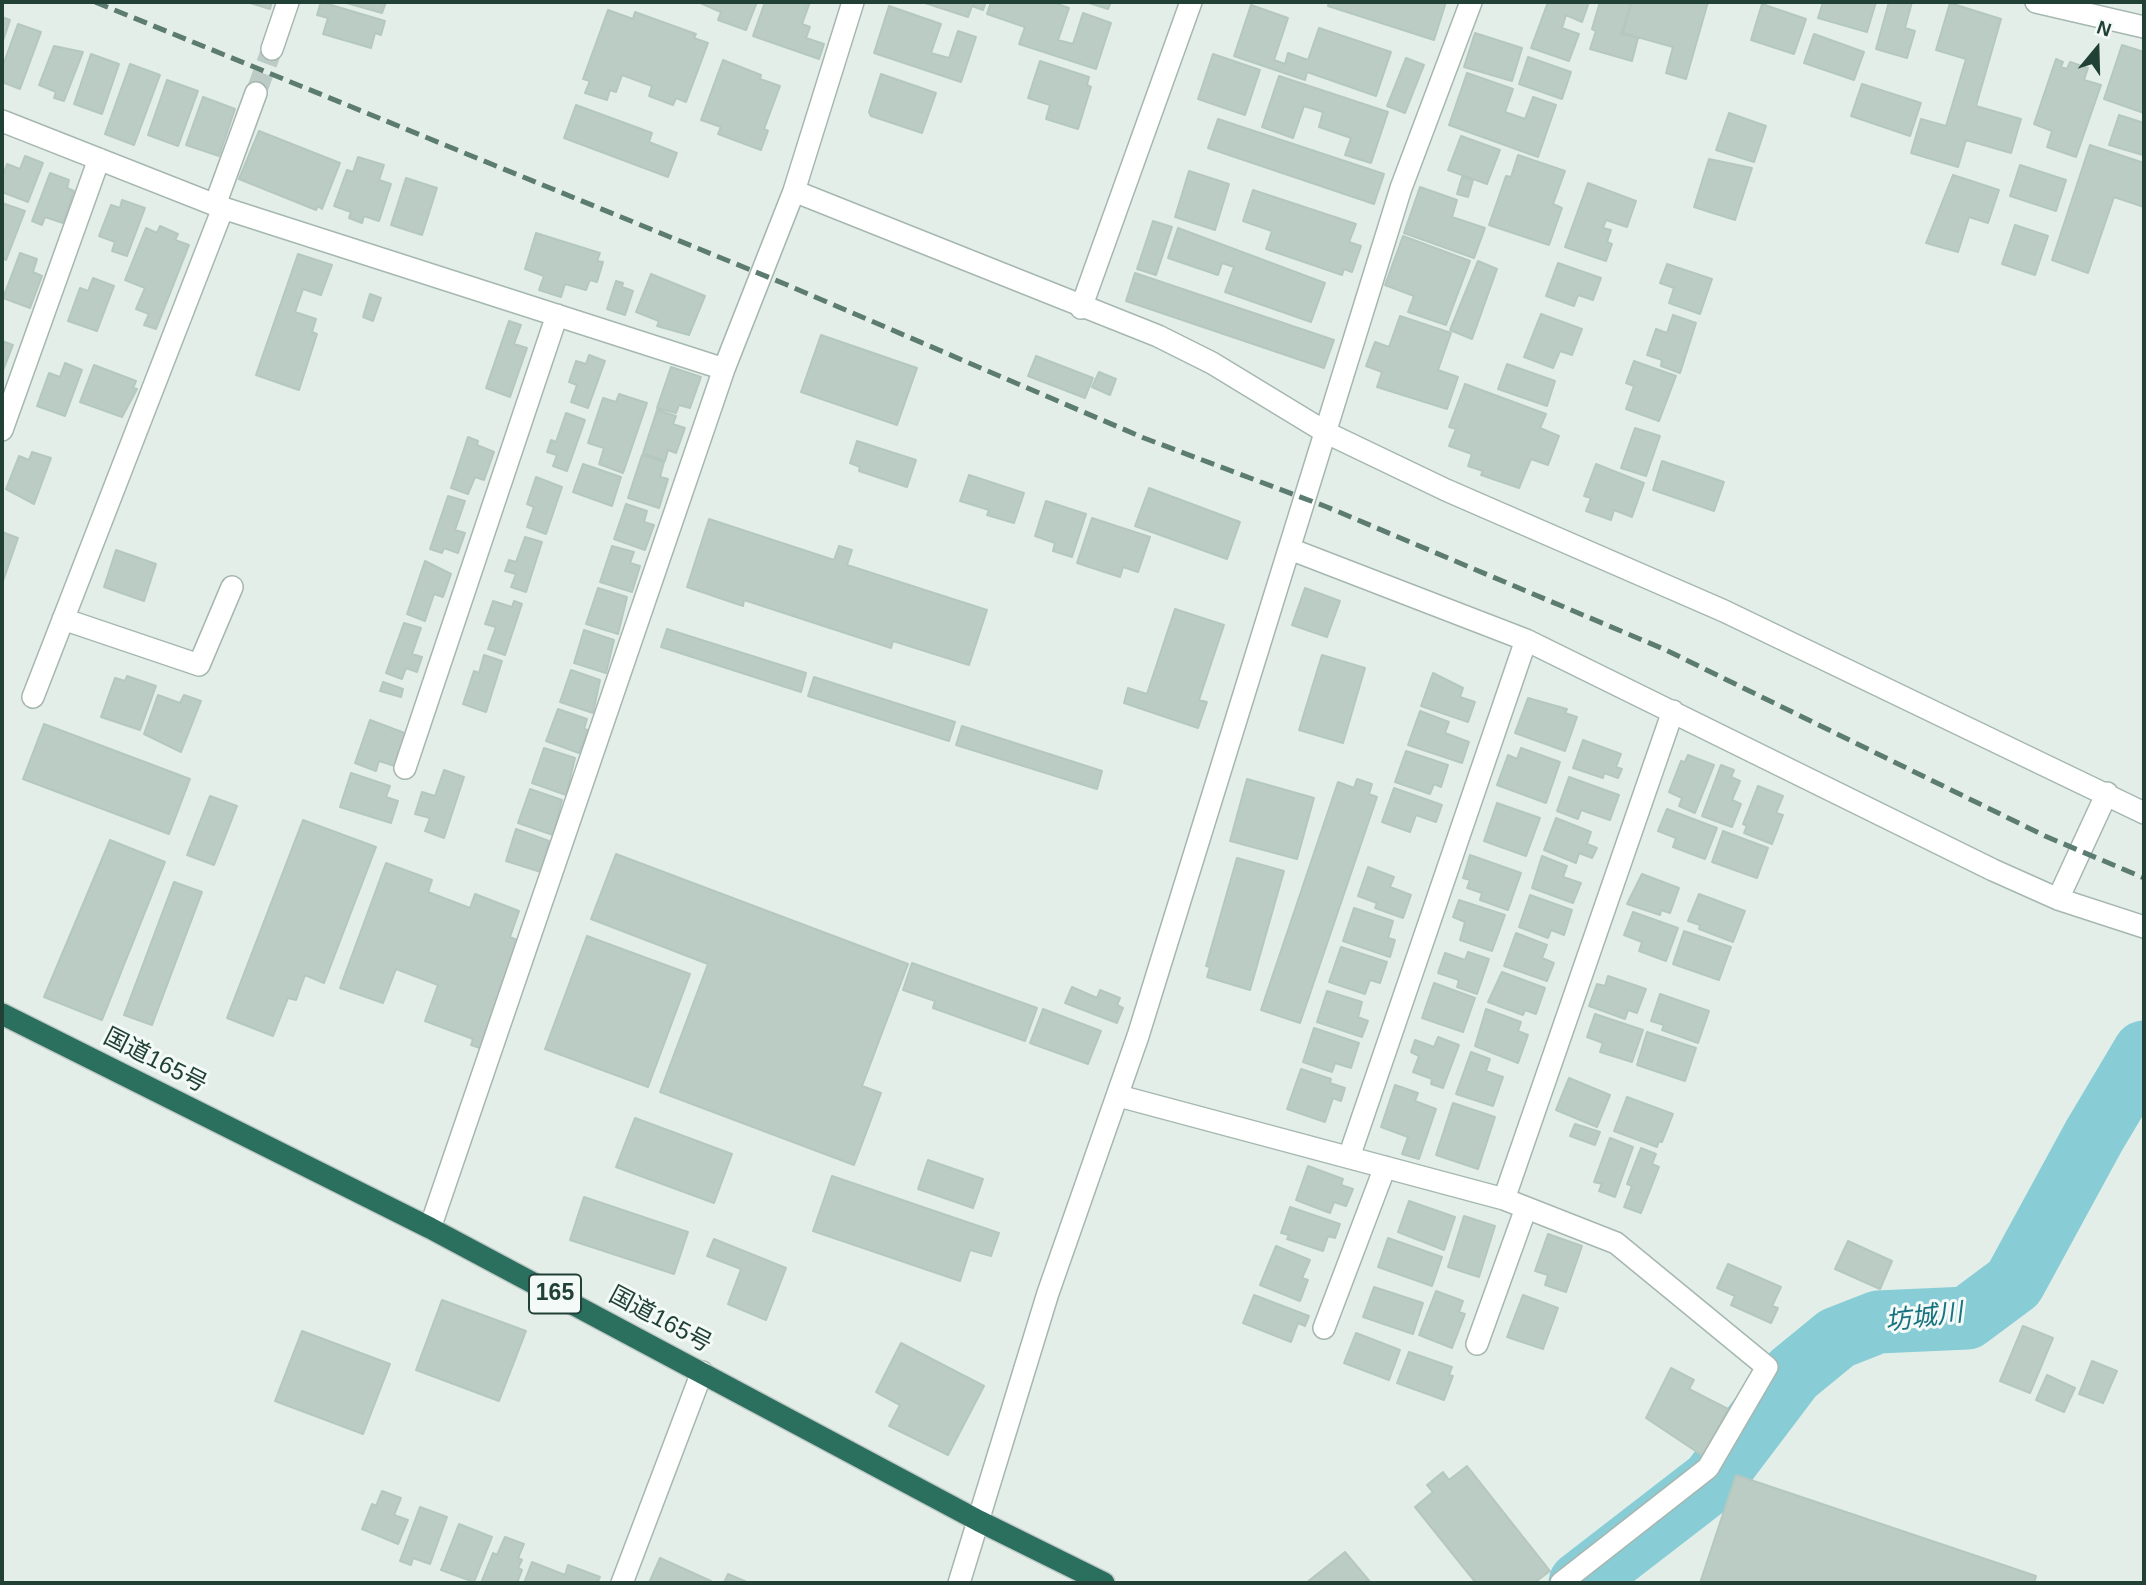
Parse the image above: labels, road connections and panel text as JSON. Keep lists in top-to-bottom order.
{
  "streets": {
    "highway": ["国道165号", "165"]
  },
  "water": ["坊城川"],
  "north": "top"
}
